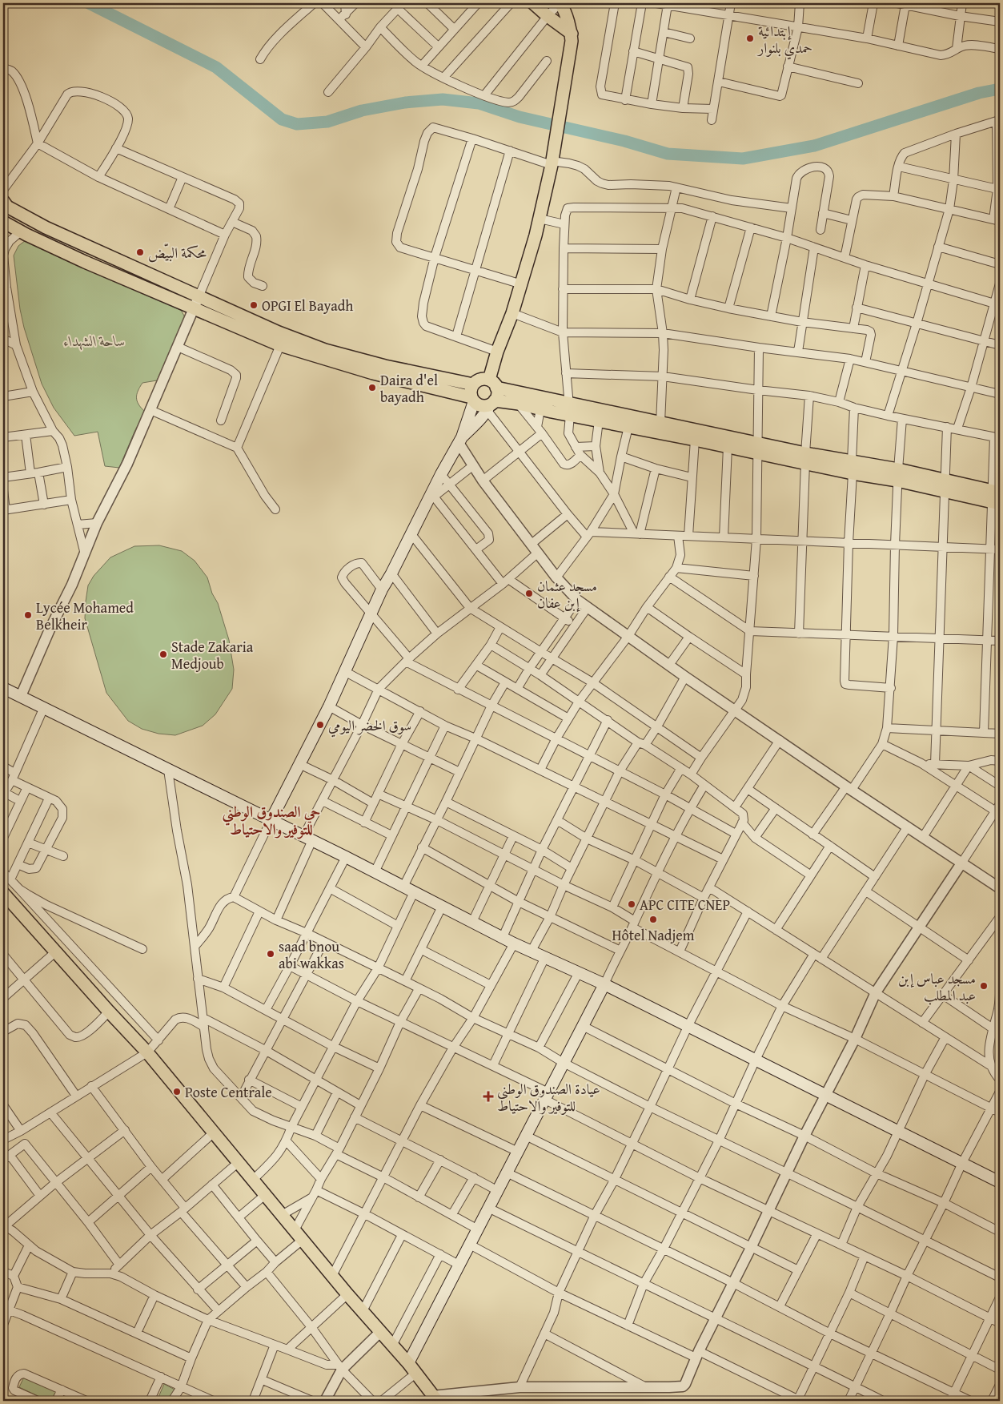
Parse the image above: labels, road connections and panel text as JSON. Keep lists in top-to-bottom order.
{
  "districts": ["حي الصندوق الوطني للتوفير والاحتياط"],
  "parks": ["ساحة الشهداء"],
  "places": {
    "other": [
      "إبتدائية حمدي بلنوار",
      "محكمة البيّض",
      "OPGI El Bayadh",
      "Daira d'el bayadh",
      "مسجد عثمان إبن عفان",
      "Lycée Mohamed Belkheir",
      "Stade Zakaria Medjoub",
      "سوق الخضر اليومي",
      "APC CITE CNEP",
      "Hôtel Nadjem",
      "saad bnou abi wakkas",
      "مسجد عباس إبن عبد المطلب",
      "Poste Centrale"
    ],
    "health": ["عيادة الصندوق الوطني للتوفير والاحتياط"]
  }
}
